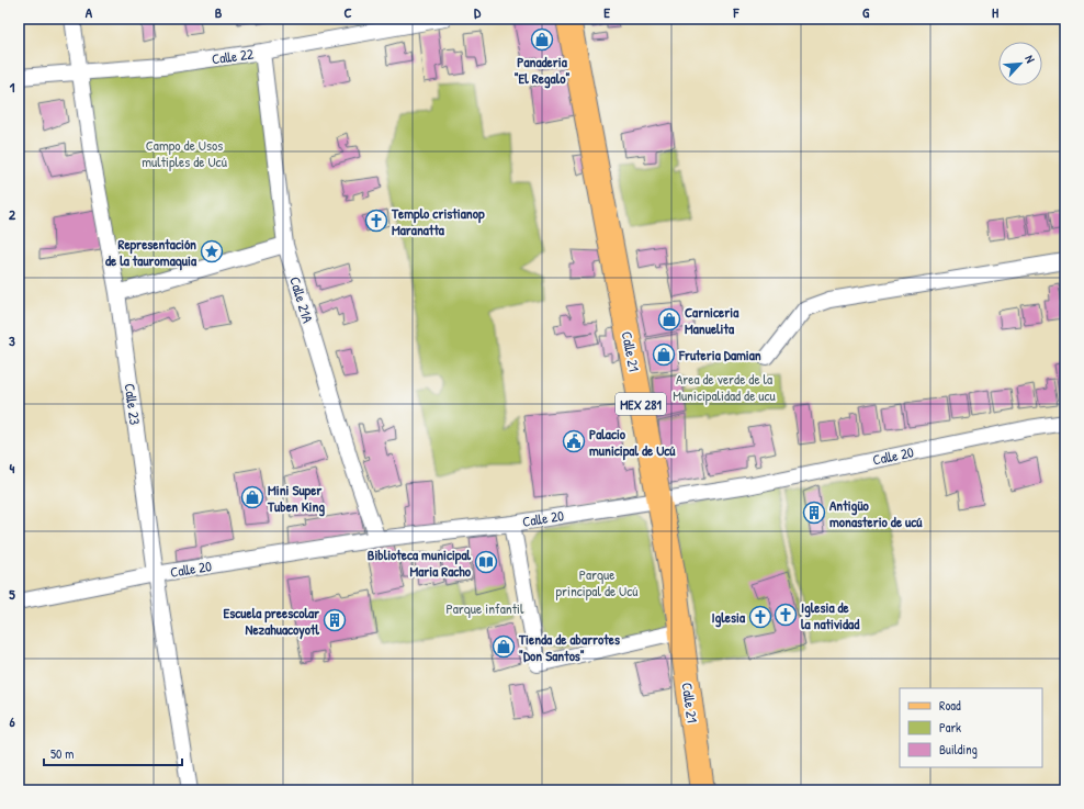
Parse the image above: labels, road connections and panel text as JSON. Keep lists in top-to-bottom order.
{
  "streets": {
    "main road": ["Calle 21", "MEX 281"],
    "street": [
      "Calle 22",
      "Calle 21A",
      "Calle 23",
      "Calle 20"
    ]
  },
  "crossings": [
    ["Calle 22", "Calle 21A"],
    ["Calle 22", "Calle 23"],
    ["Calle 21A", "Calle 20"],
    ["Calle 21", "Calle 20"],
    ["Calle 23", "Calle 20"]
  ],
  "parks": [
    "Campo de Usos multiples de Ucú",
    "Area de verde de la Municipalidad de ucu",
    "Parque principal de Ucú",
    "Parque infantil"
  ],
  "places": {
    "shop": [
      "Panaderia \"El Regalo\"",
      "Carniceria Manuelita",
      "Fruteria Damian",
      "Mini Super Tuben King",
      "Tienda de abarrotes \"Don Santos\""
    ],
    "church": ["Templo cristianop Maranatta", "Iglesia de la natividad", "Iglesia"],
    "place": ["Representación de la tauromaquia"],
    "public building": ["Palacio municipal de Ucú"],
    "building": ["Antigüo monasterio de ucú", "Escuela preescolar Nezahuacoyotl"],
    "library": ["Biblioteca municipal Maria Racho"]
  },
  "legend": ["Road", "Park", "Building"],
  "scale_bar": "50 m",
  "north": "top right",
  "grid": {
    "columns": [
      "A",
      "B",
      "C",
      "D",
      "E",
      "F",
      "G",
      "H"
    ],
    "rows": [
      "1",
      "2",
      "3",
      "4",
      "5",
      "6"
    ]
  }
}
